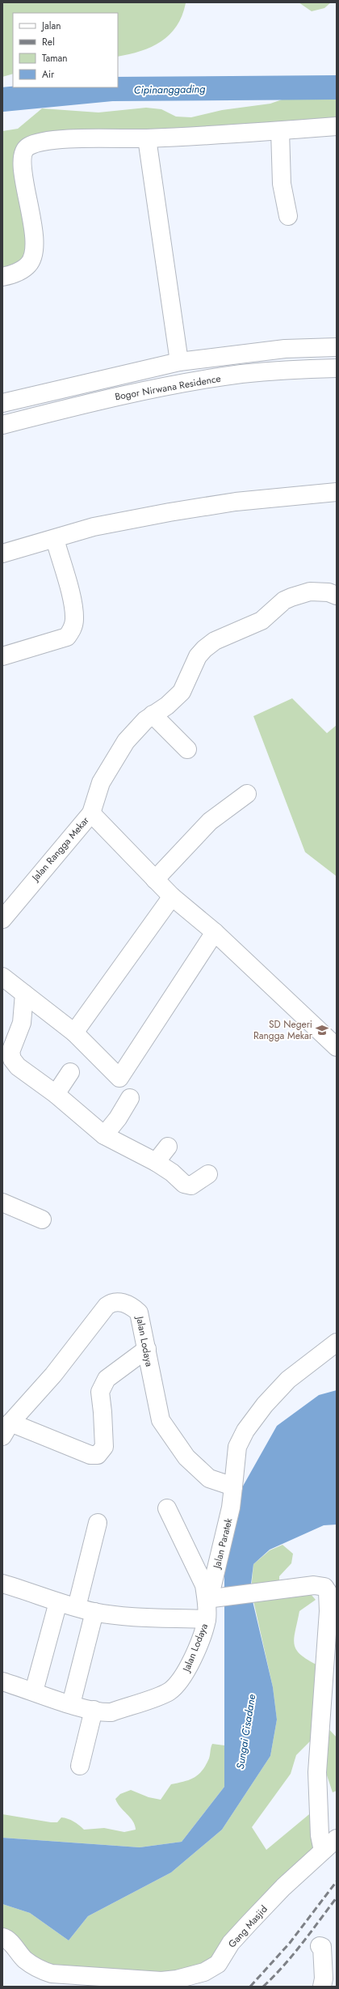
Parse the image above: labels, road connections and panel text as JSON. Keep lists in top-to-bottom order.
{
  "streets": {
    "street": [
      "Bogor Nirwana Residence",
      "Jalan Rangga Mekar",
      "Jalan Lodaya",
      "Jalan Paratek",
      "Gang Masjid"
    ]
  },
  "crossings": [
    ["Jalan Lodaya", "Jalan Paratek"]
  ],
  "water": ["Cipinanggading", "Sungai Cisadane"],
  "places": {
    "school or university": ["SD Negeri Rangga Mekar"]
  },
  "legend": [
    "Jalan",
    "Rel",
    "Taman",
    "Air"
  ]
}
